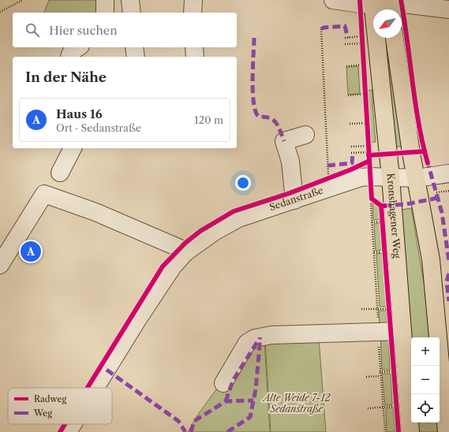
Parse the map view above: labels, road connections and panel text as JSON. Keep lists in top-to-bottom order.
{
  "streets": {
    "main road": ["Kronshagener Weg"],
    "street": ["Sedanstraße"]
  },
  "crossings": [
    ["Sedanstraße", "Kronshagener Weg"]
  ],
  "parks": ["Alte Weide 7-12 Sedanstraße"],
  "legend": ["Radweg", "Weg"],
  "north": "bottom left",
  "page": {
    "search": "Hier suchen",
    "heading": "In der Nähe",
    "list": [
      {
        "mark": "A",
        "name": "Haus 16",
        "note": "Ort · Sedanstraße",
        "value": "120 m"
      }
    ],
    "pins": "A",
    "map_buttons": ["+", "−"]
  }
}
